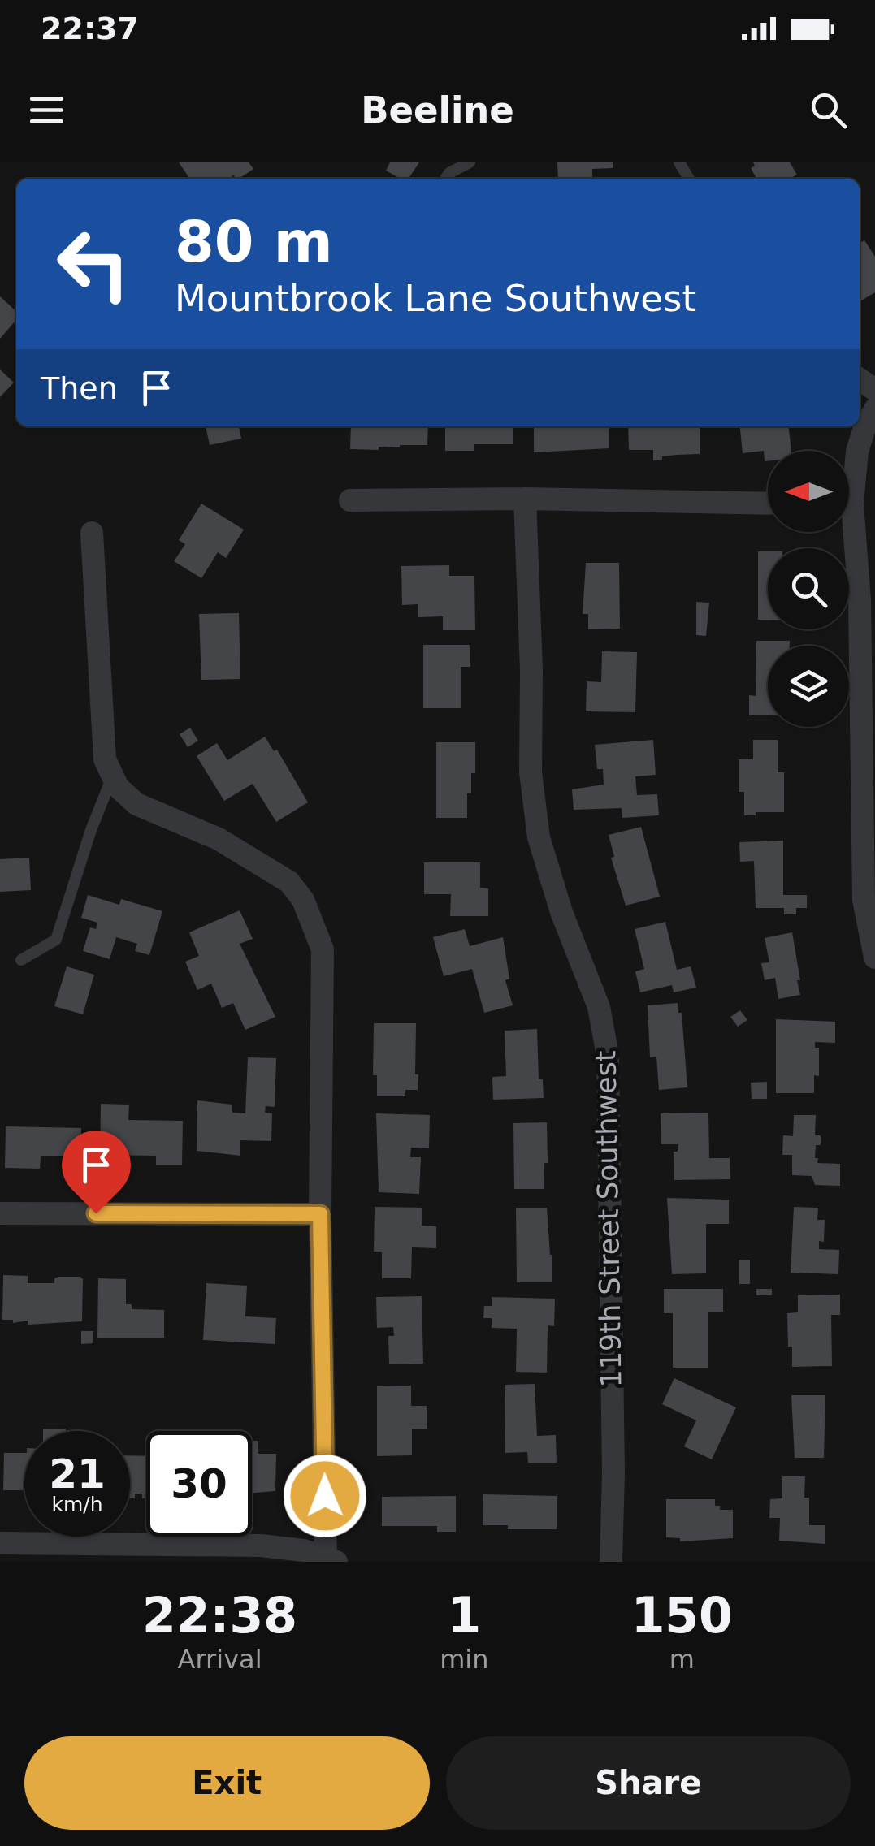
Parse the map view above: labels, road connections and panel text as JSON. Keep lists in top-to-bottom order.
{
  "streets": {
    "street": ["119th Street Southwest"]
  },
  "north": "left",
  "page": {
    "status": "22:37",
    "header": "Beeline",
    "turn": ["80 m", "Mountbrook Lane Southwest"],
    "then": "Then",
    "speed": "21 km/h",
    "limit": "30",
    "eta": [
      "22:38",
      "Arrival",
      "1",
      "min",
      "150",
      "m"
    ],
    "buttons": ["Exit", "Share"]
  }
}
